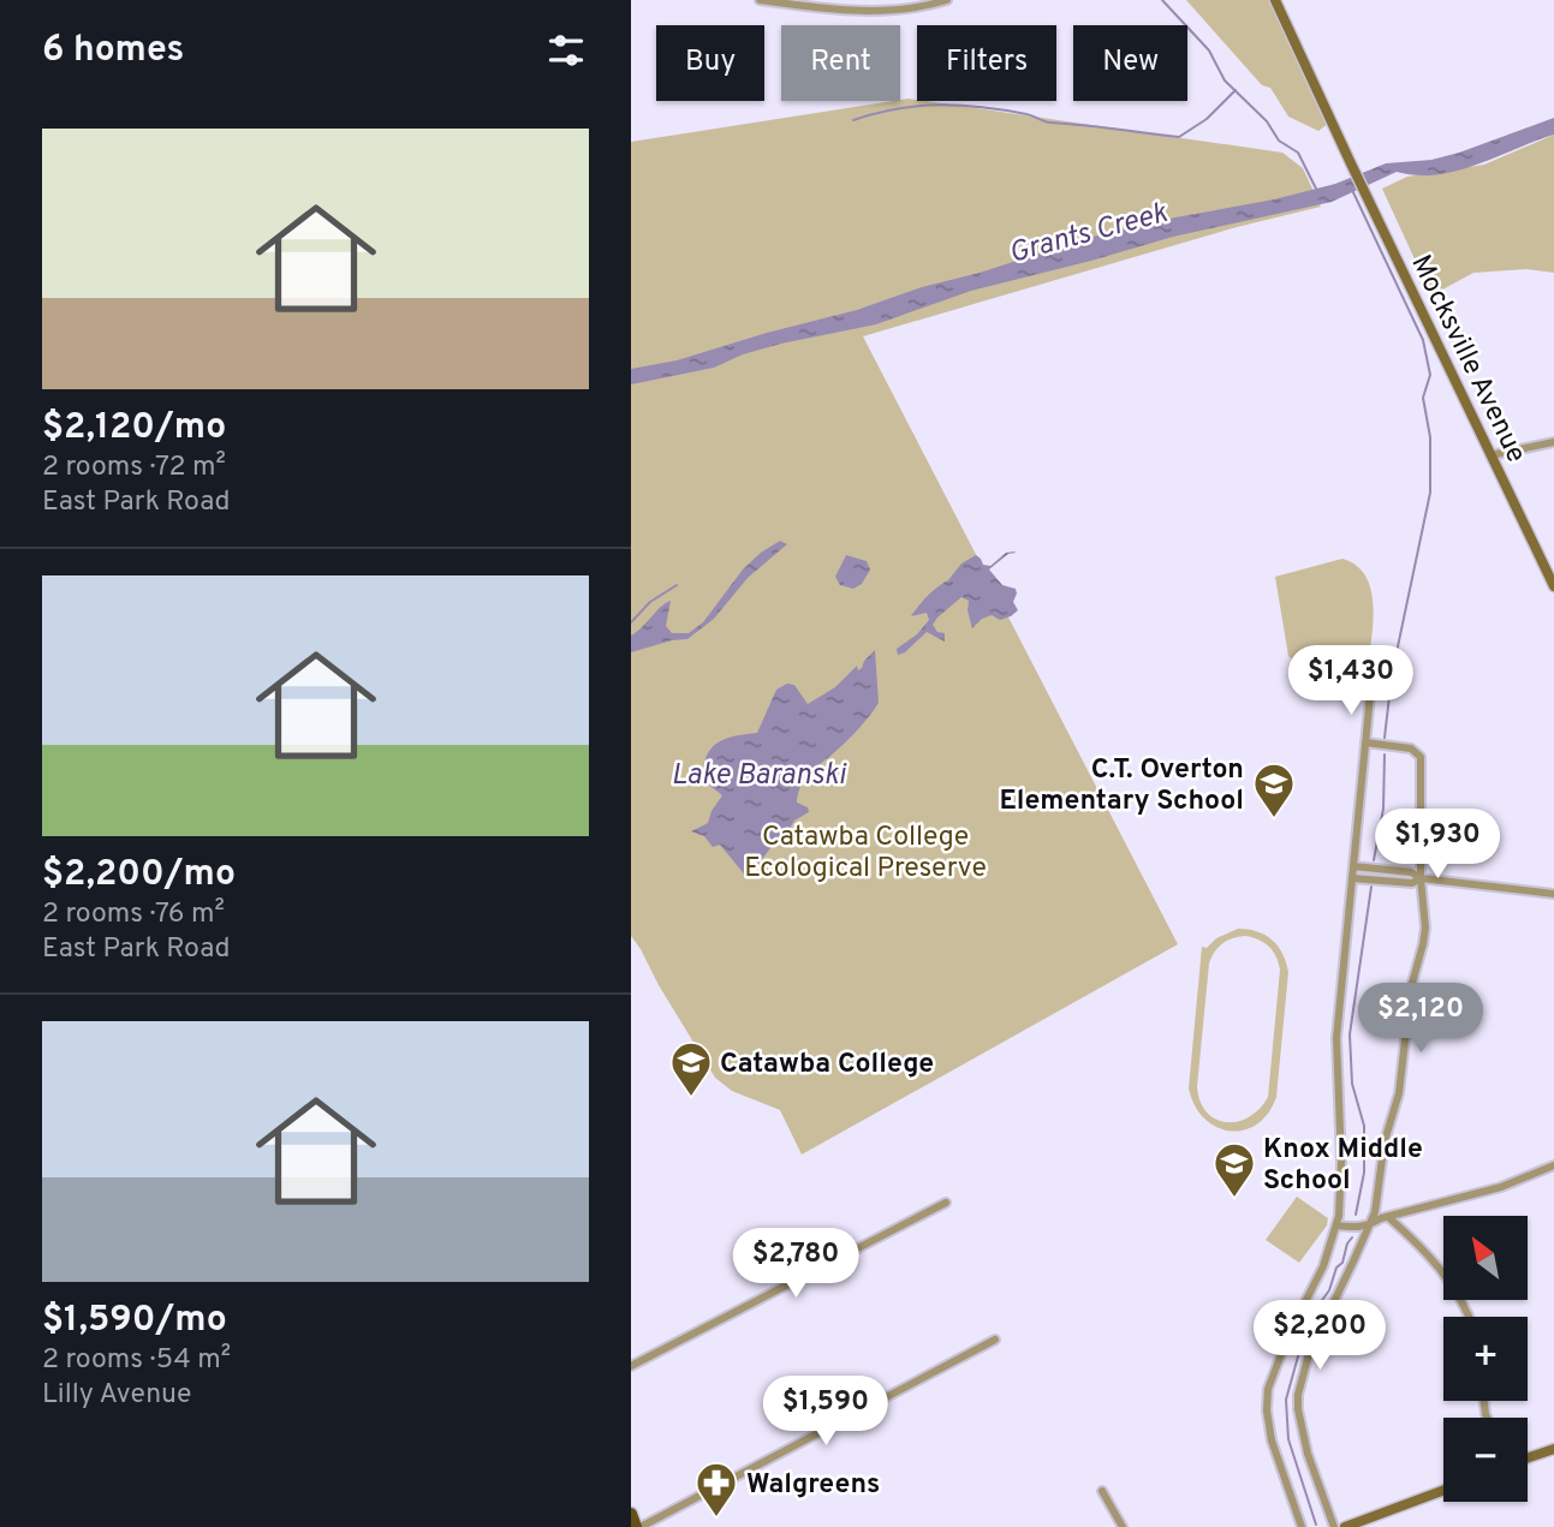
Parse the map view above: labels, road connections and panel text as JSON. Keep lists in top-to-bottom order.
{
  "streets": {
    "street": ["Mocksville Avenue"]
  },
  "water": ["Grants Creek", "Lake Baranski"],
  "parks": ["Catawba College Ecological Preserve"],
  "places": {
    "school or university": ["C.T. Overton Elementary School", "Catawba College", "Knox Middle School"],
    "pharmacy": ["Walgreens"]
  },
  "north": "top left",
  "page": {
    "heading": "6 homes",
    "chip": [
      "Buy",
      "Rent",
      "Filters",
      "New"
    ],
    "list": [
      {
        "name": "$2,120/mo",
        "note": "2 rooms · 72 m² · East Park Road"
      },
      {
        "name": "$2,200/mo",
        "note": "2 rooms · 76 m² · East Park Road"
      },
      {
        "name": "$1,590/mo",
        "note": "2 rooms · 54 m² · Lilly Avenue"
      }
    ],
    "price": [
      "$1,430",
      "$1,930",
      "$2,120",
      "$2,780",
      "$2,200",
      "$1,590"
    ],
    "map_buttons": ["+", "−"]
  }
}
